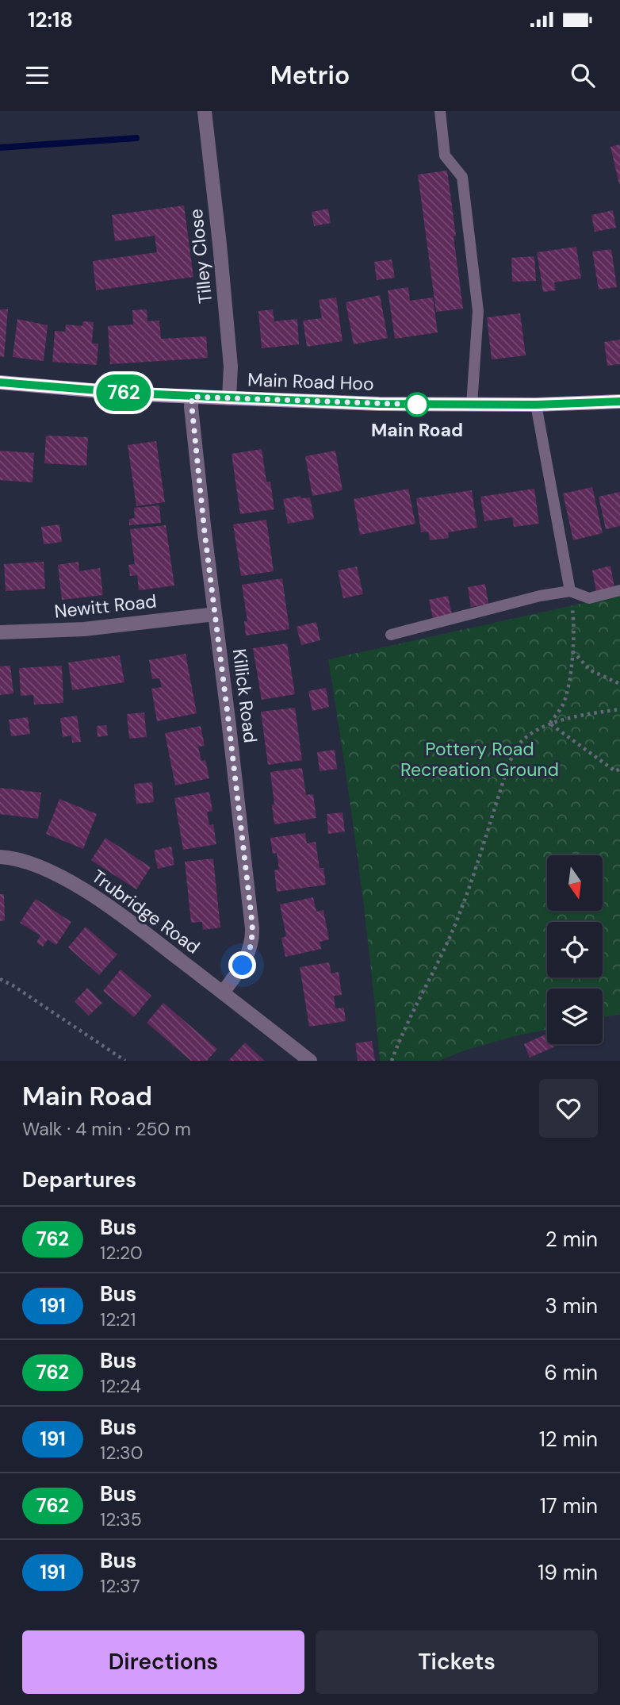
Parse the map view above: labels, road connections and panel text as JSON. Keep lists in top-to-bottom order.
{
  "streets": {
    "street": [
      "Tilley Close",
      "Main Road Hoo",
      "Newitt Road",
      "Killick Road",
      "Trubridge Road"
    ]
  },
  "crossings": [
    ["Tilley Close", "Main Road Hoo"],
    ["Main Road Hoo", "Killick Road"],
    ["Newitt Road", "Killick Road"],
    ["Killick Road", "Trubridge Road"]
  ],
  "parks": ["Pottery Road Recreation Ground"],
  "places": ["Main Road"],
  "lines": ["bus line 762"],
  "north": "bottom",
  "page": {
    "status": "12:18",
    "header": "Metrio",
    "on_map": "762",
    "heading": [
      ["Main Road", "Walk · 4 min · 250 m"],
      "Departures"
    ],
    "list": [
      {
        "mark": "762",
        "name": "Bus",
        "note": "12:20",
        "value": "2 min"
      },
      {
        "mark": "191",
        "name": "Bus",
        "note": "12:21",
        "value": "3 min"
      },
      {
        "mark": "762",
        "name": "Bus",
        "note": "12:24",
        "value": "6 min"
      },
      {
        "mark": "191",
        "name": "Bus",
        "note": "12:30",
        "value": "12 min"
      },
      {
        "mark": "762",
        "name": "Bus",
        "note": "12:35",
        "value": "17 min"
      },
      {
        "mark": "191",
        "name": "Bus",
        "note": "12:37",
        "value": "19 min"
      }
    ],
    "buttons": ["Directions", "Tickets"]
  }
}
